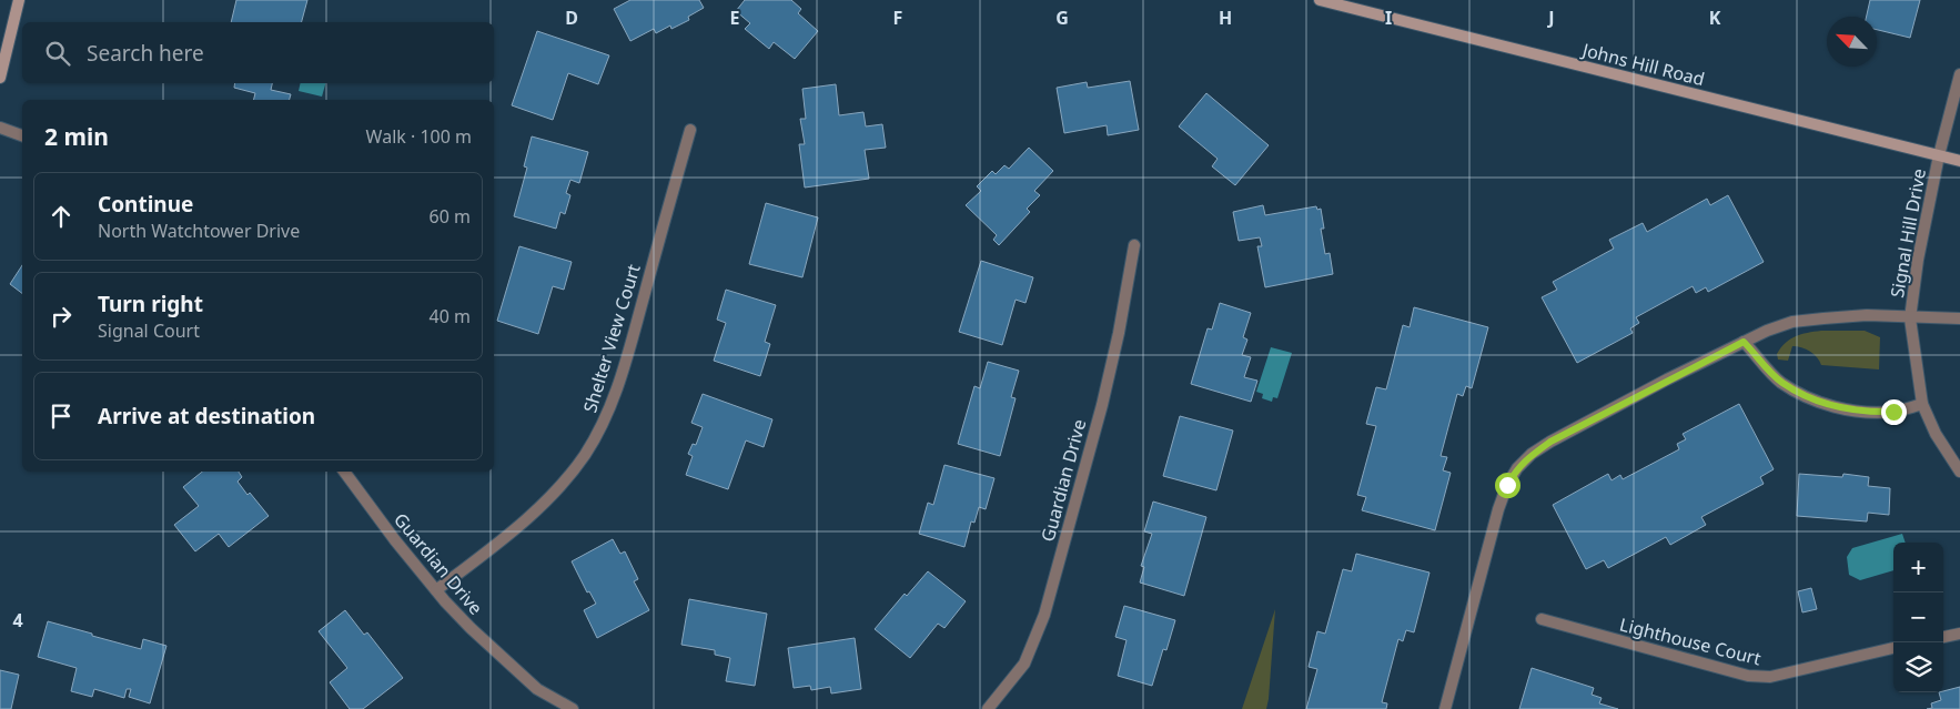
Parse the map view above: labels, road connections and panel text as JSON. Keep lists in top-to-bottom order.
{
  "streets": {
    "main road": ["Johns Hill Road"],
    "street": [
      "Signal Hill Drive",
      "Shelter View Court",
      "Guardian Drive",
      "Lighthouse Court"
    ]
  },
  "crossings": [
    ["Johns Hill Road", "Signal Hill Drive"],
    ["Shelter View Court", "Guardian Drive"]
  ],
  "north": "top left",
  "page": {
    "search": "Search here",
    "heading": ["2 min", "Walk · 100 m"],
    "list": [
      ["Continue", "North Watchtower Drive", "60 m"],
      ["Turn right", "Signal Court", "40 m"],
      "Arrive at destination"
    ],
    "map_buttons": ["+", "−"]
  },
  "grid": {
    "columns": [
      "D",
      "E",
      "F",
      "G",
      "H",
      "I",
      "J",
      "K"
    ],
    "rows": ["4"]
  }
}
